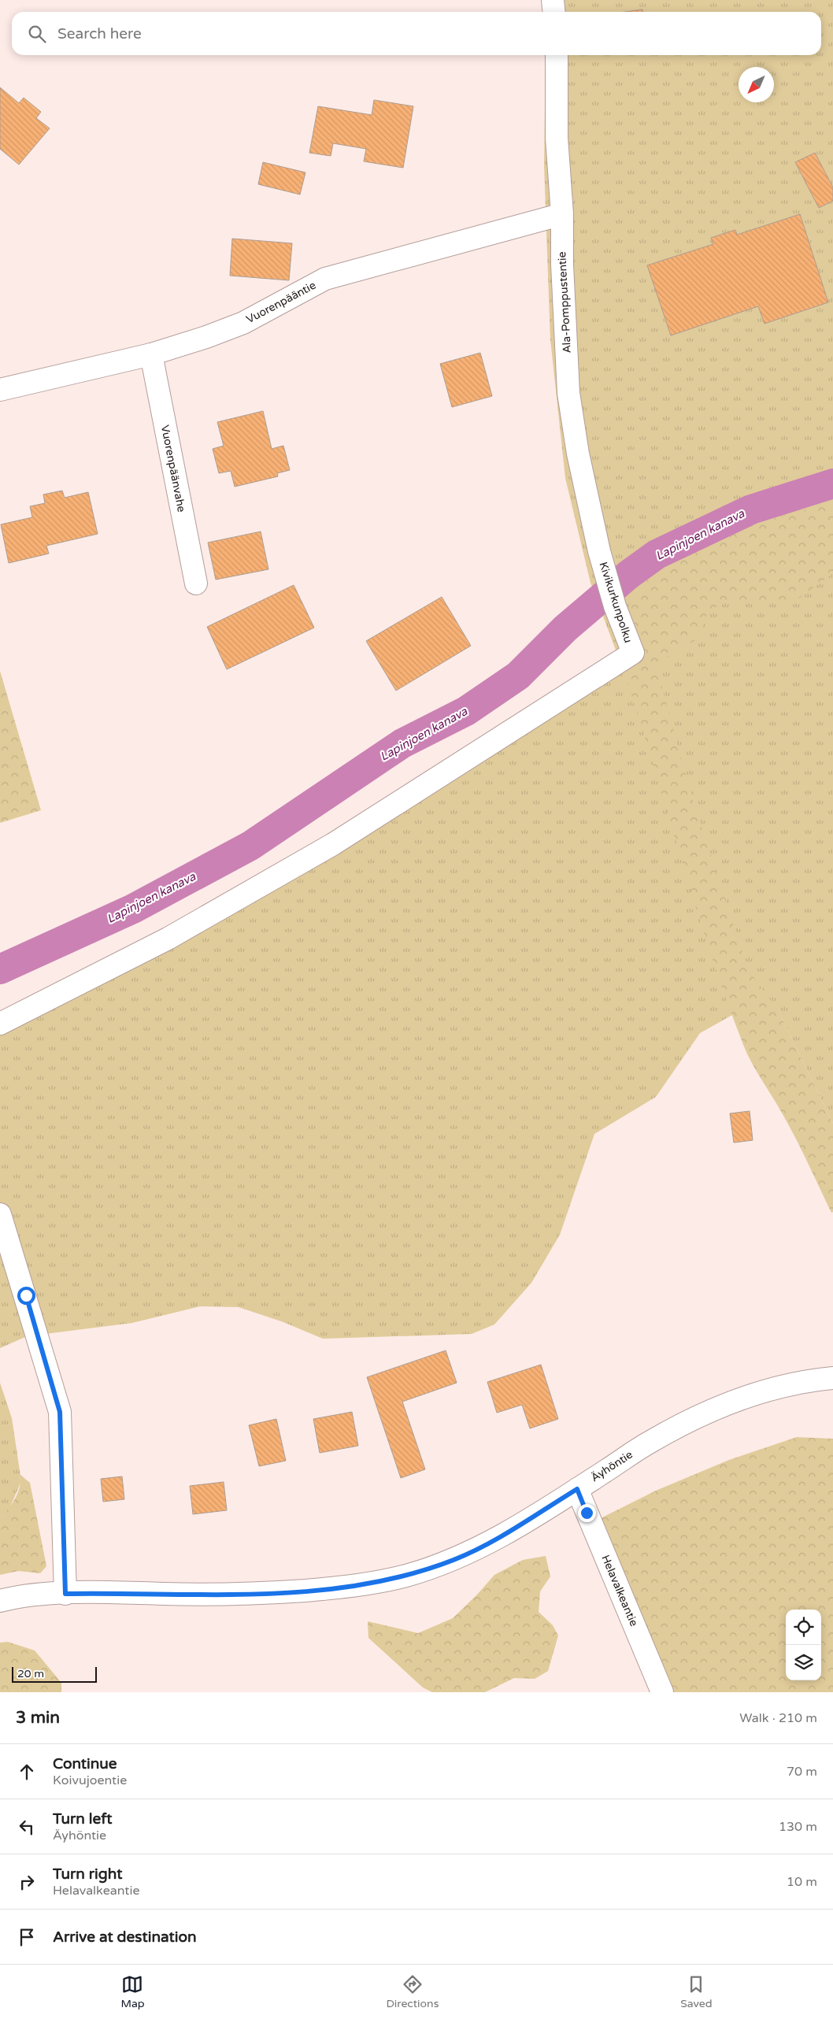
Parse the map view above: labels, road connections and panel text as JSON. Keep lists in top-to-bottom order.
{
  "streets": {
    "street": [
      "Vuorenpääntie",
      "Ala-Pomppustentie",
      "Vuorenpäänvahe",
      "Kivikurkunpolku",
      "Äyhöntie",
      "Helavalkeantie"
    ]
  },
  "crossings": [
    ["Vuorenpääntie", "Ala-Pomppustentie"],
    ["Vuorenpääntie", "Vuorenpäänvahe"],
    ["Ala-Pomppustentie", "Kivikurkunpolku"],
    ["Äyhöntie", "Helavalkeantie"]
  ],
  "water": ["Lapinjoen kanava"],
  "scale_bar": "20 m",
  "north": "bottom left",
  "page": {
    "search": "Search here",
    "scale": "20 m",
    "heading": ["3 min", "Walk · 210 m"],
    "list": [
      ["Continue", "Koivujoentie", "70 m"],
      ["Turn left", "Äyhöntie", "130 m"],
      ["Turn right", "Helavalkeantie", "10 m"],
      "Arrive at destination"
    ],
    "nav": ["Map", "Directions", "Saved"]
  }
}
